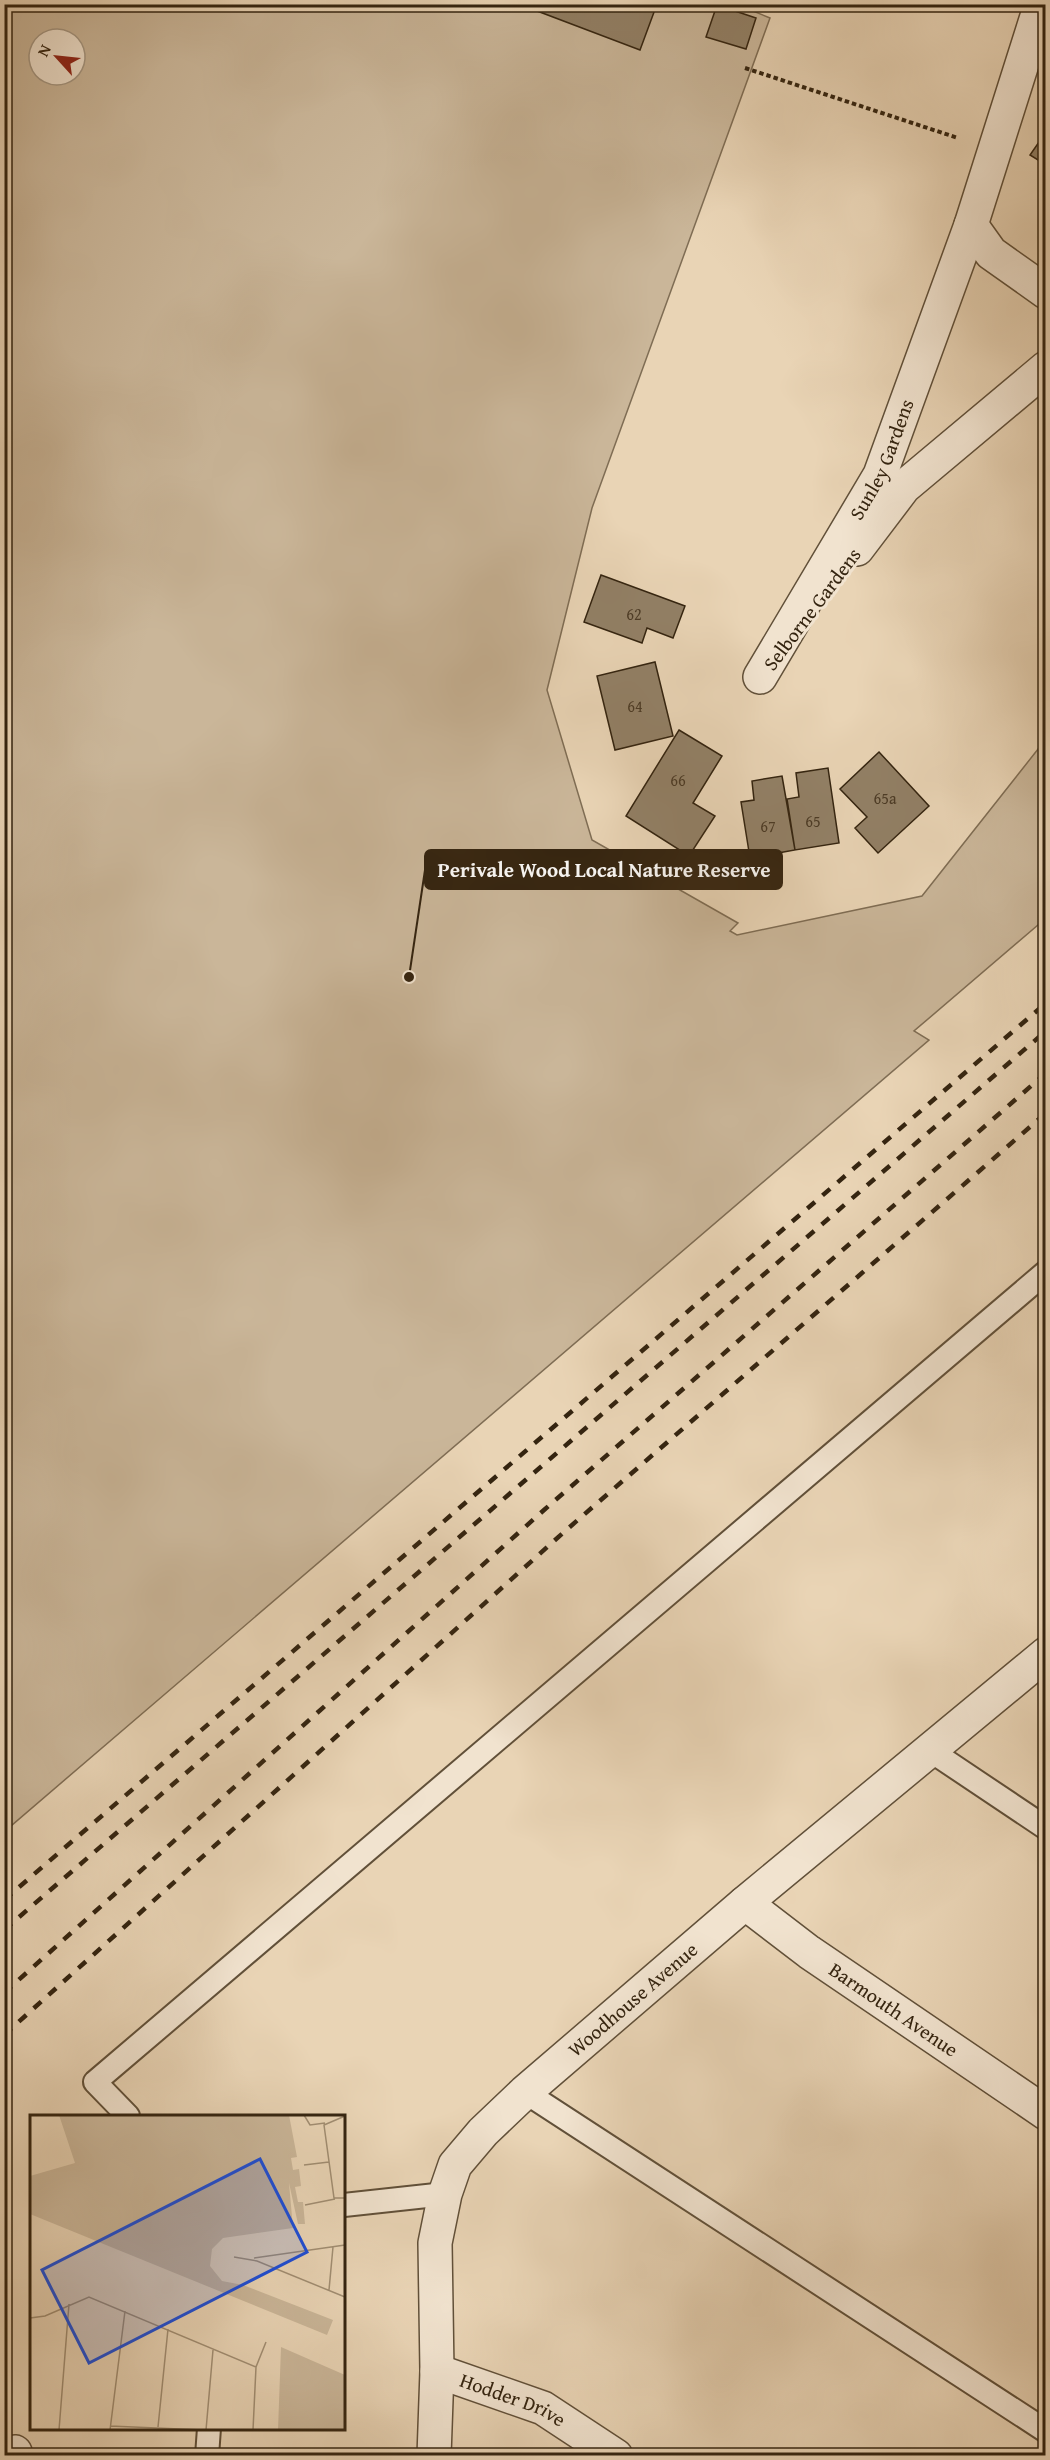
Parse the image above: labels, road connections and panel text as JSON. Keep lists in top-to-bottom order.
{
  "streets": {
    "street": [
      "Sunley Gardens",
      "Selborne Gardens",
      "Woodhouse Avenue",
      "Barmouth Avenue",
      "Hodder Drive"
    ]
  },
  "crossings": [
    ["Sunley Gardens", "Selborne Gardens"],
    ["Woodhouse Avenue", "Barmouth Avenue"],
    ["Woodhouse Avenue", "Hodder Drive"]
  ],
  "places": ["Perivale Wood Local Nature Reserve"],
  "house_numbers": [
    "62",
    "64",
    "66",
    "65a",
    "65",
    "67"
  ],
  "north": "top left"
}
